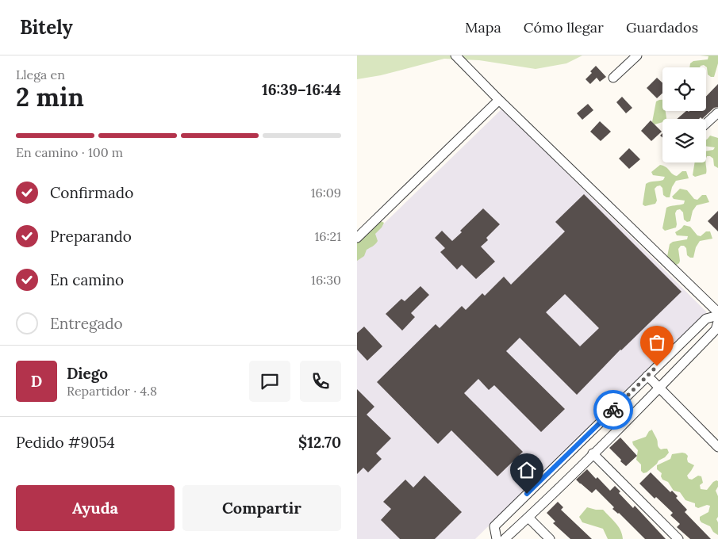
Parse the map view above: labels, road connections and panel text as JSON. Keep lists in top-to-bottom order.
{
  "page": {
    "header": "Bitely",
    "nav": ["Mapa", "Cómo llegar", "Guardados"],
    "heading": ["2 min", "Llega en", "16:39–16:44"],
    "panel": [
      "Diego",
      "Repartidor · 4.8",
      "Pedido #9054",
      "$12.70"
    ],
    "bar": "En camino · 100 m",
    "list": [
      ["Confirmado", "16:09"],
      ["Preparando", "16:21"],
      ["En camino", "16:30"],
      "Entregado"
    ],
    "round": "D",
    "buttons": ["Ayuda", "Compartir"]
  }
}
